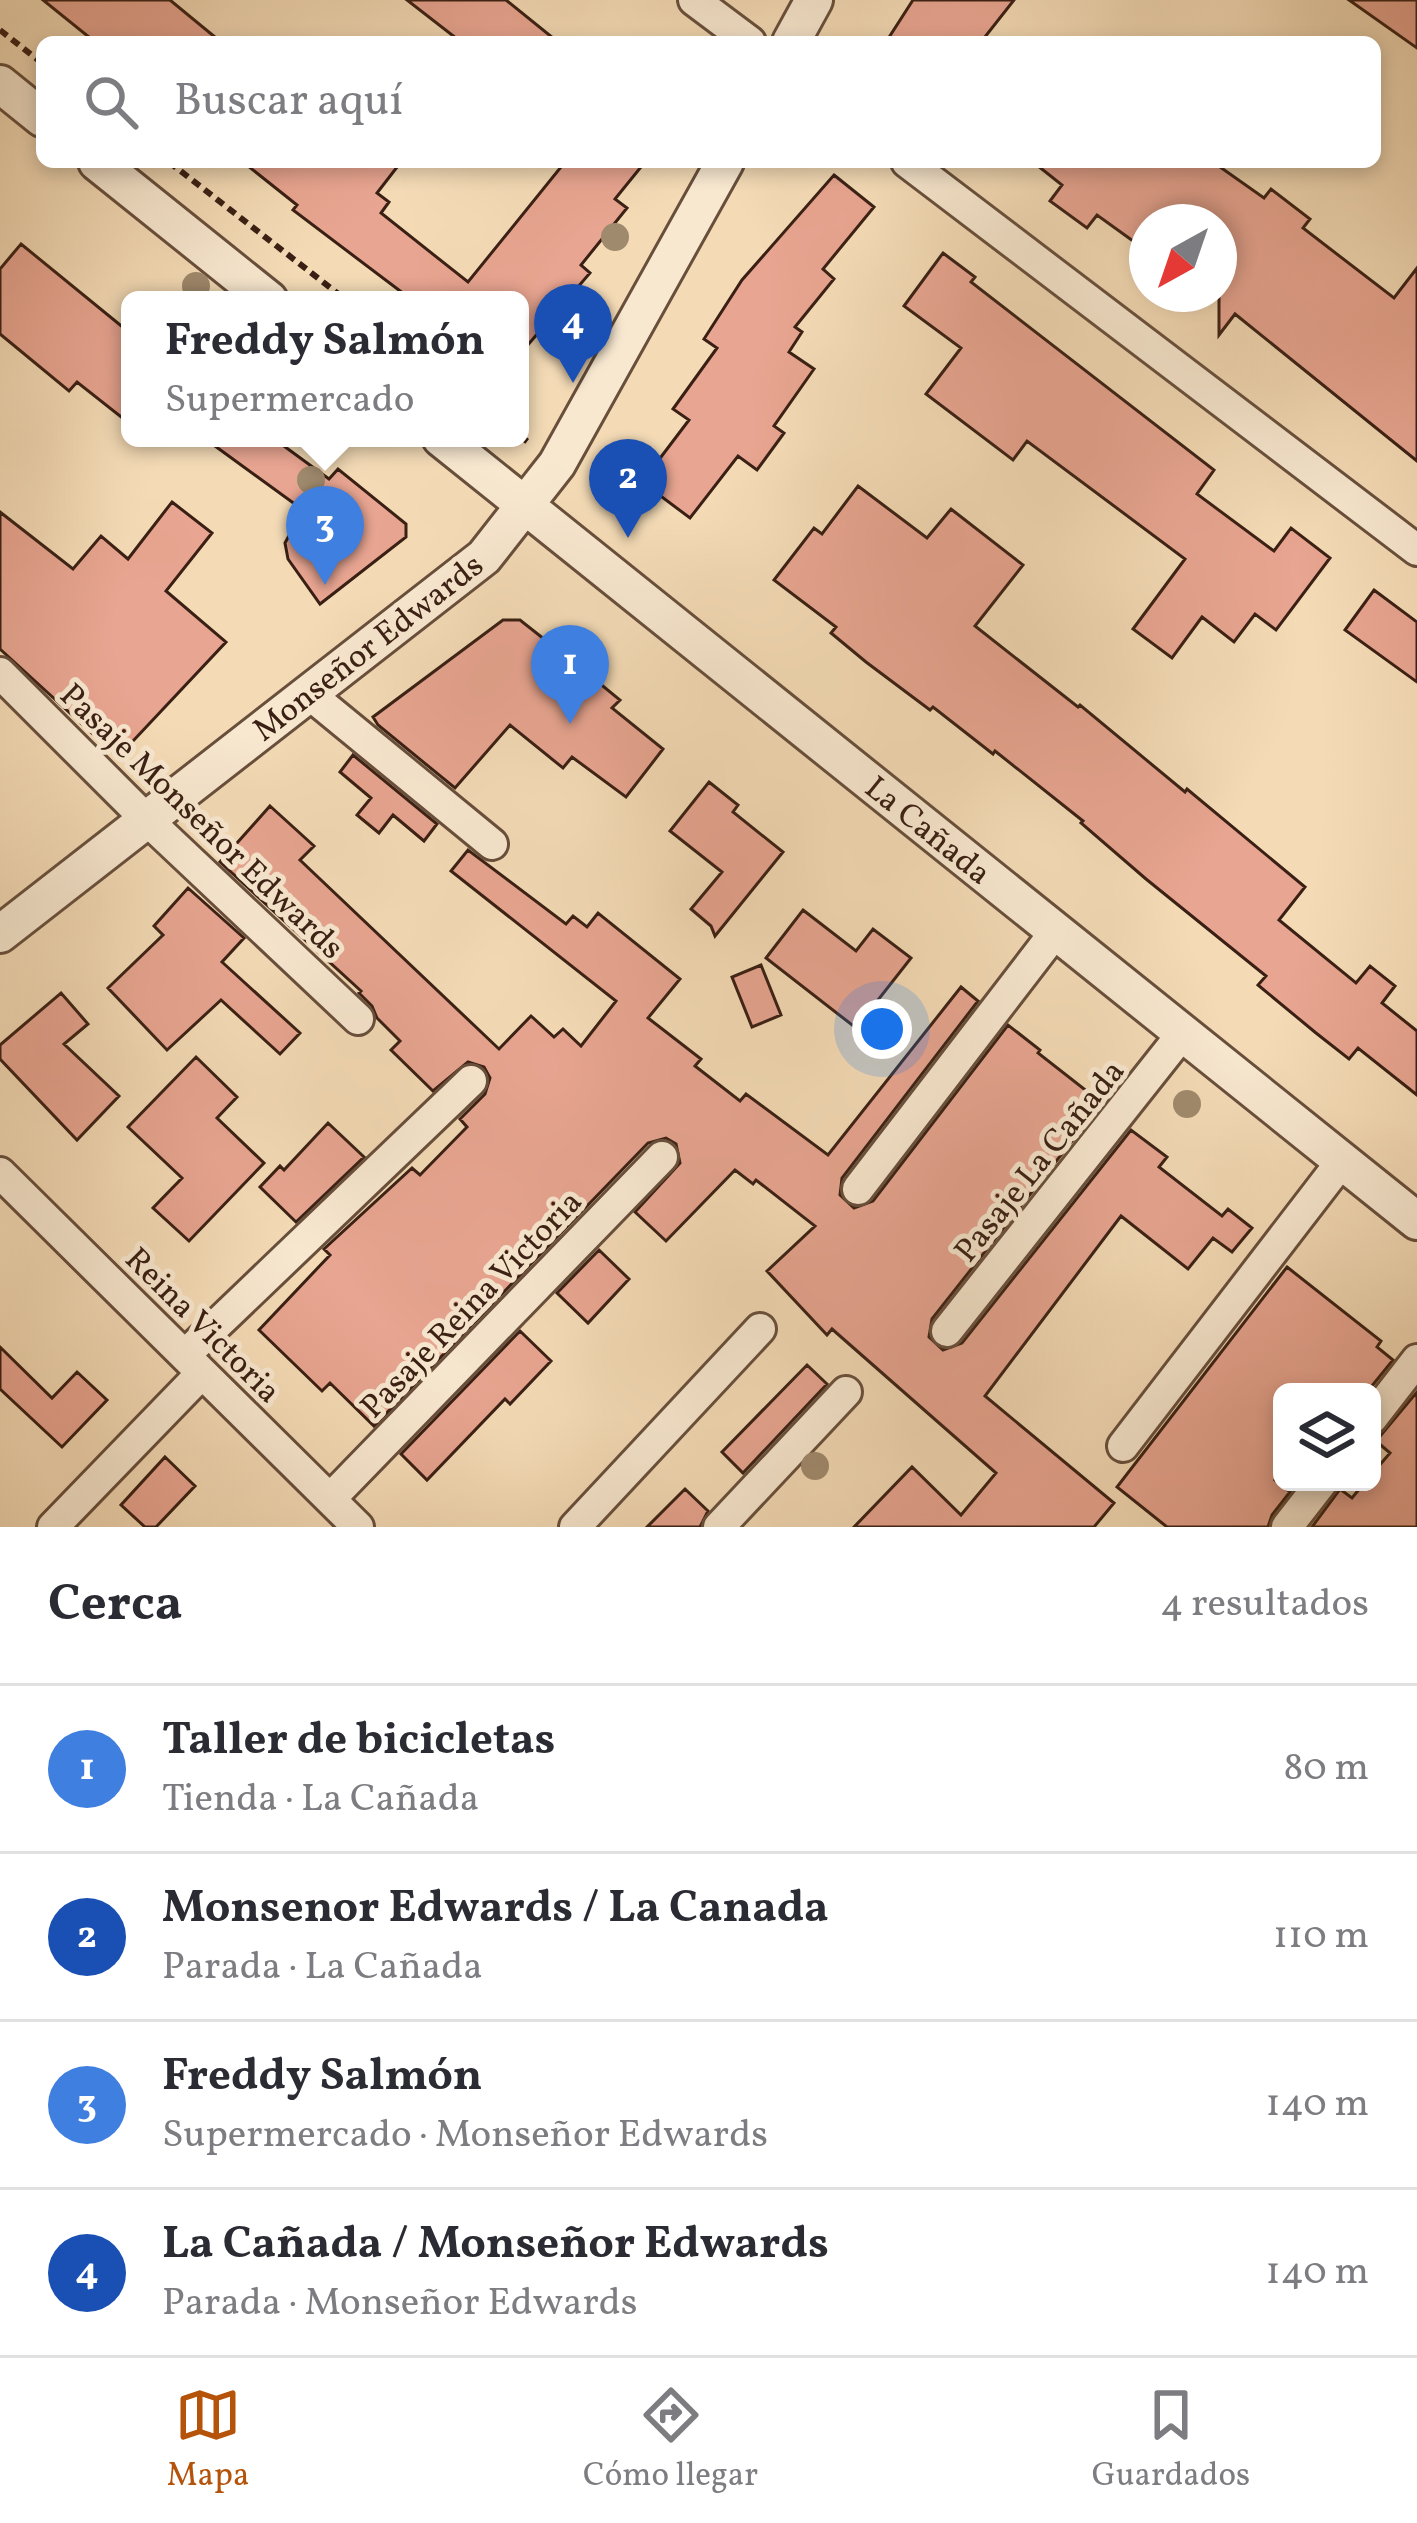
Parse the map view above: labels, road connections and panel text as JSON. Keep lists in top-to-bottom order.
{
  "streets": {
    "street": [
      "Monseñor Edwards",
      "Pasaje Monseñor Edwards",
      "La Cañada",
      "Pasaje La Cañada",
      "Pasaje Reina Victoria",
      "Reina Victoria"
    ]
  },
  "crossings": [
    ["Monseñor Edwards", "Pasaje Monseñor Edwards"],
    ["Monseñor Edwards", "La Cañada"],
    ["La Cañada", "Pasaje La Cañada"],
    ["Pasaje Reina Victoria", "Reina Victoria"]
  ],
  "north": "bottom left",
  "page": {
    "search": "Buscar aquí",
    "pins": [
      "4",
      "2",
      "3",
      "1"
    ],
    "popup": ["Freddy Salmón", "Supermercado"],
    "heading": ["Cerca", "4 resultados"],
    "list": [
      {
        "mark": "1",
        "name": "Taller de bicicletas",
        "note": "Tienda · La Cañada",
        "value": "80 m"
      },
      {
        "mark": "2",
        "name": "Monsenor Edwards / La Canada",
        "note": "Parada · La Cañada",
        "value": "110 m"
      },
      {
        "mark": "3",
        "name": "Freddy Salmón",
        "note": "Supermercado · Monseñor Edwards",
        "value": "140 m"
      },
      {
        "mark": "4",
        "name": "La Cañada / Monseñor Edwards",
        "note": "Parada · Monseñor Edwards",
        "value": "140 m"
      }
    ],
    "nav": ["Mapa", "Cómo llegar", "Guardados"]
  }
}
